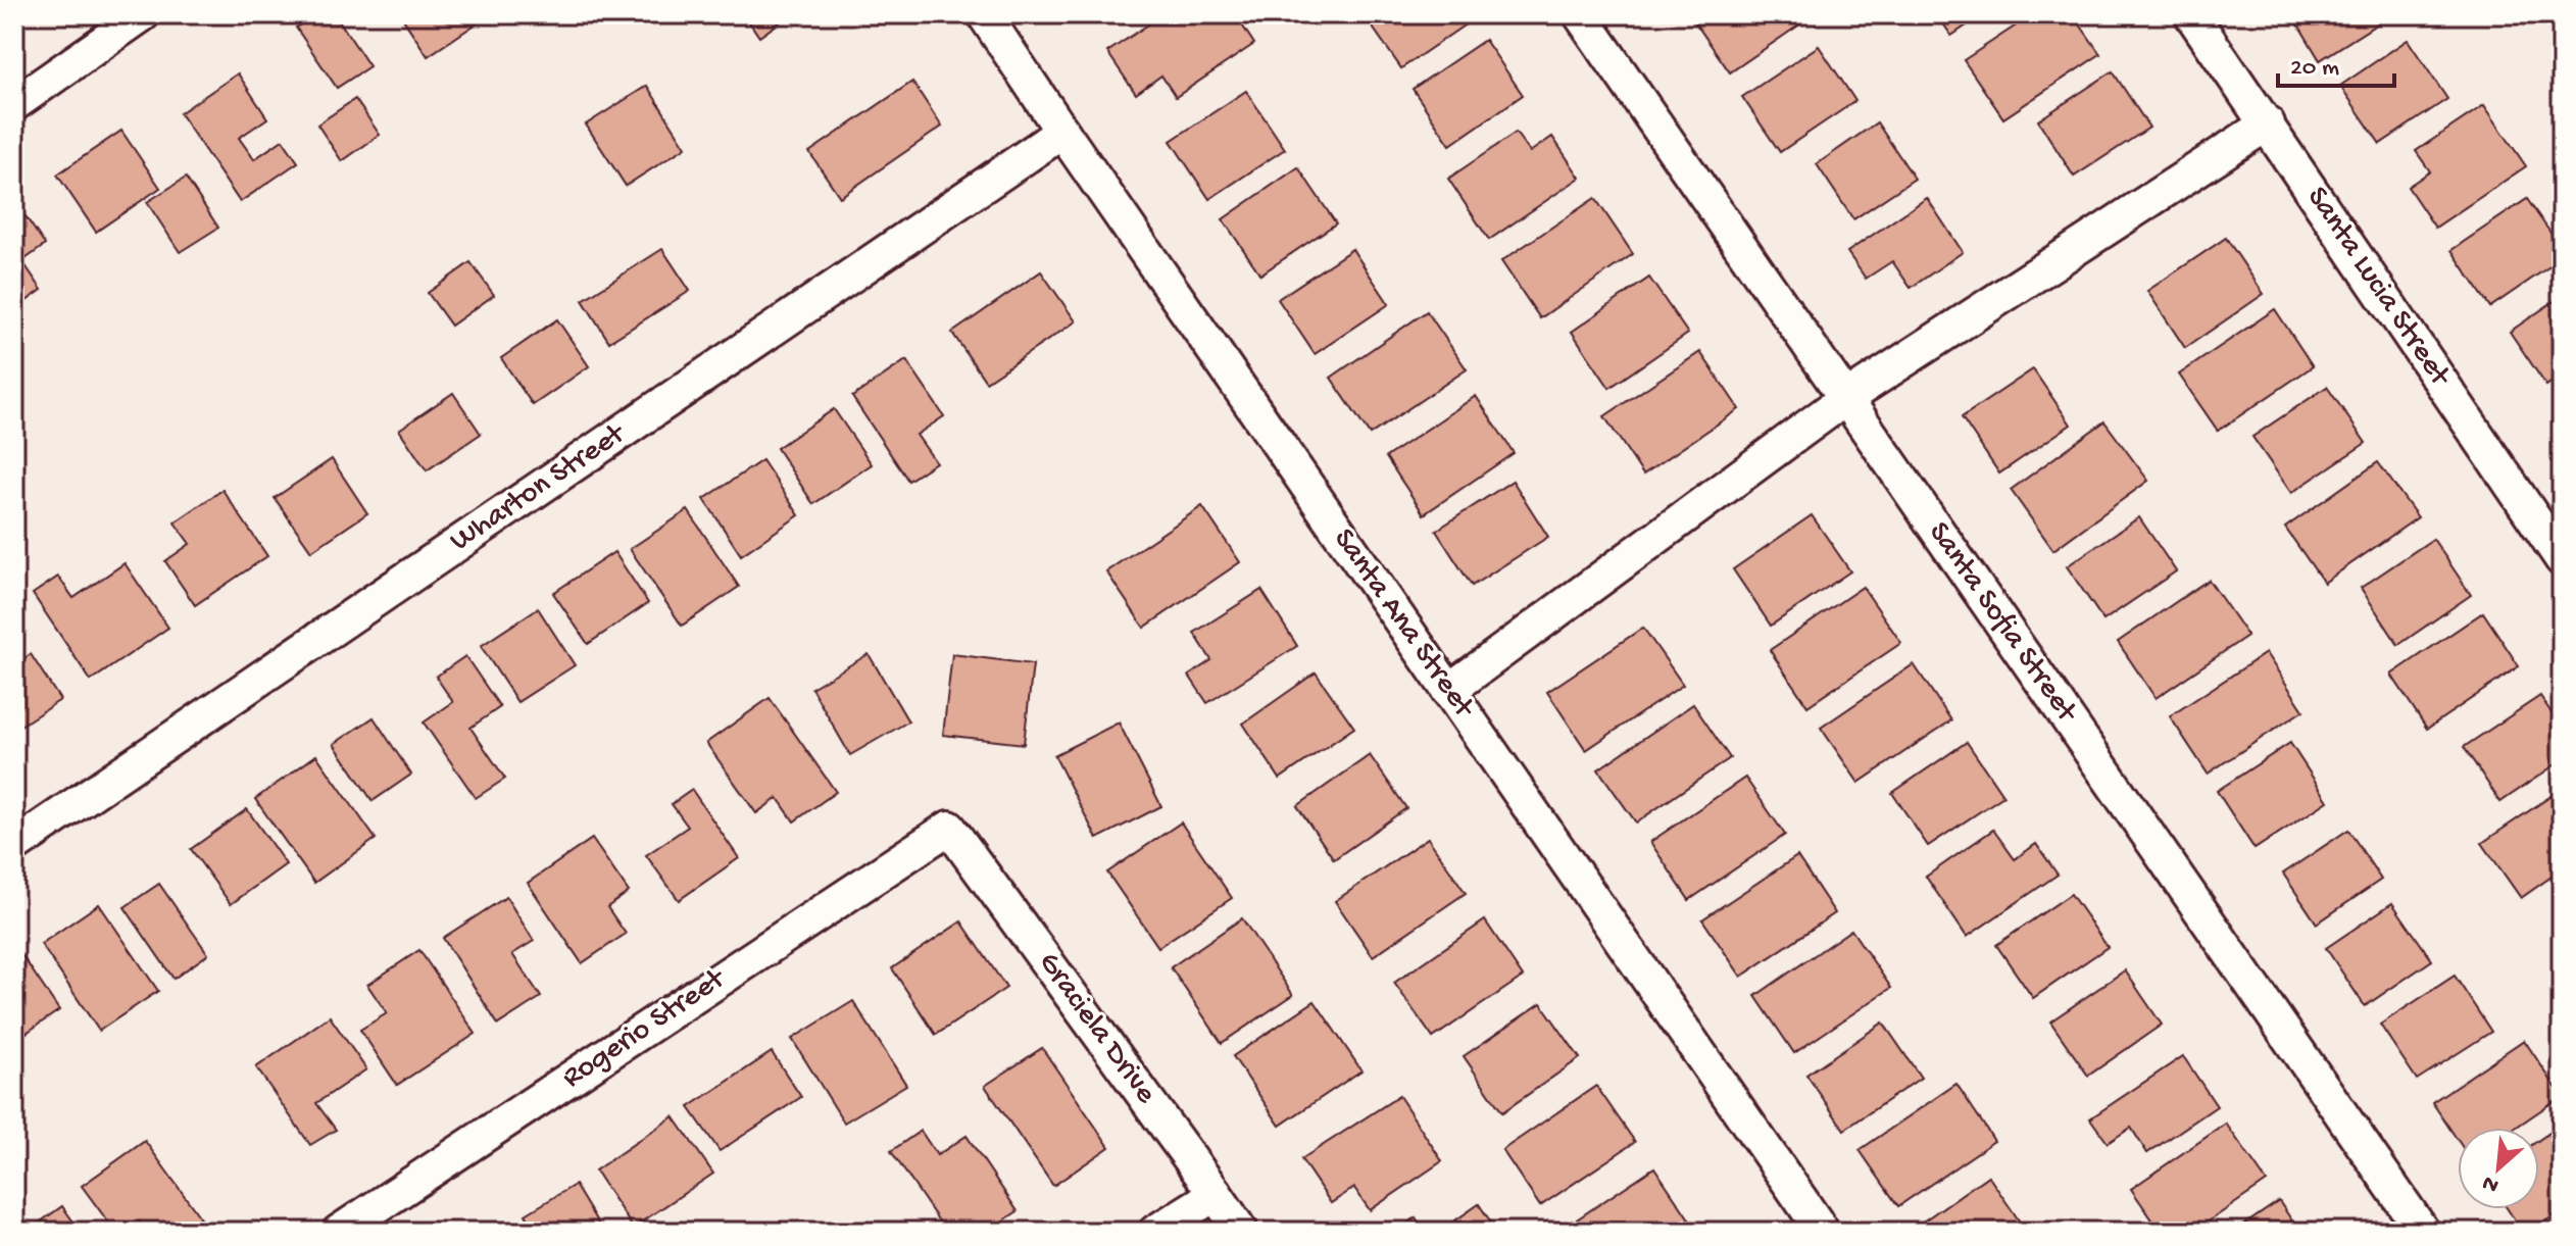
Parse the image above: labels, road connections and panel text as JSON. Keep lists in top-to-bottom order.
{
  "streets": {
    "street": [
      "Santa Lucia Street",
      "Wharton Street",
      "Santa Sofia Street",
      "Santa Ana Street",
      "Graciela Drive",
      "Rogerio Street"
    ]
  },
  "crossings": [
    ["Wharton Street", "Santa Ana Street"],
    ["Graciela Drive", "Rogerio Street"]
  ],
  "scale_bar": "20 m",
  "north": "bottom left"
}
